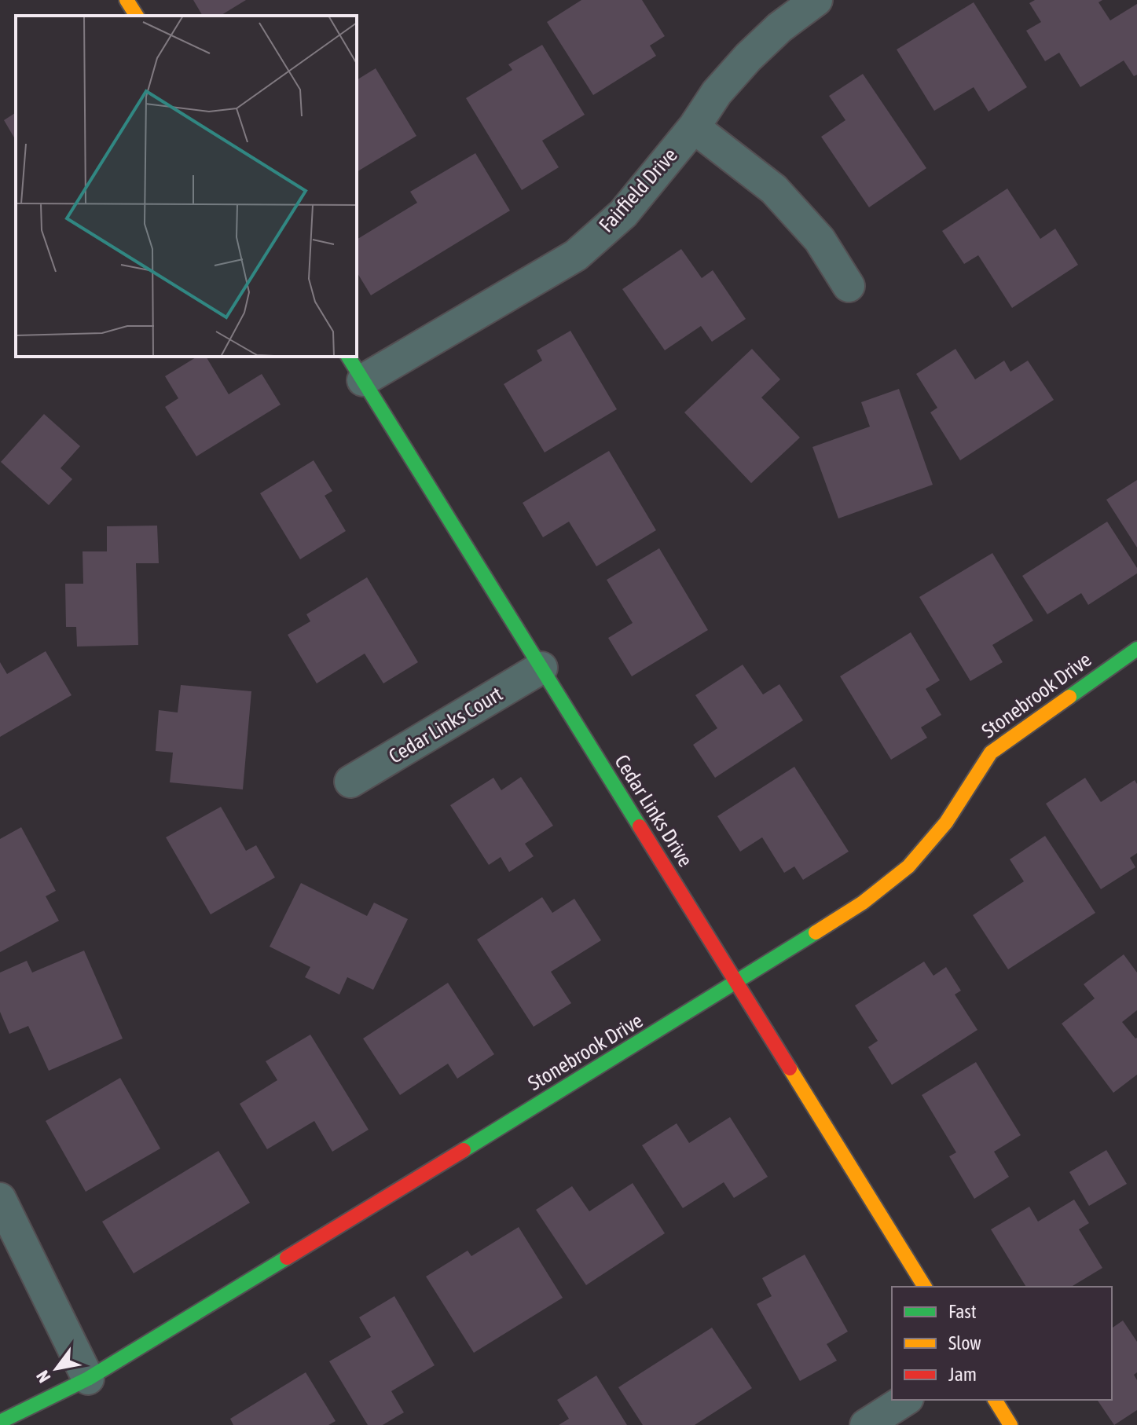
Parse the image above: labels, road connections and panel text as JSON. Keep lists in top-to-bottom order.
{
  "streets": {
    "street": [
      "Fairfield Drive",
      "Stonebrook Drive",
      "Cedar Links Court",
      "Cedar Links Drive"
    ]
  },
  "crossings": [
    ["Fairfield Drive", "Cedar Links Drive"],
    ["Stonebrook Drive", "Cedar Links Drive"],
    ["Cedar Links Court", "Cedar Links Drive"]
  ],
  "legend": ["Fast", "Slow", "Jam"],
  "north": "bottom left"
}
